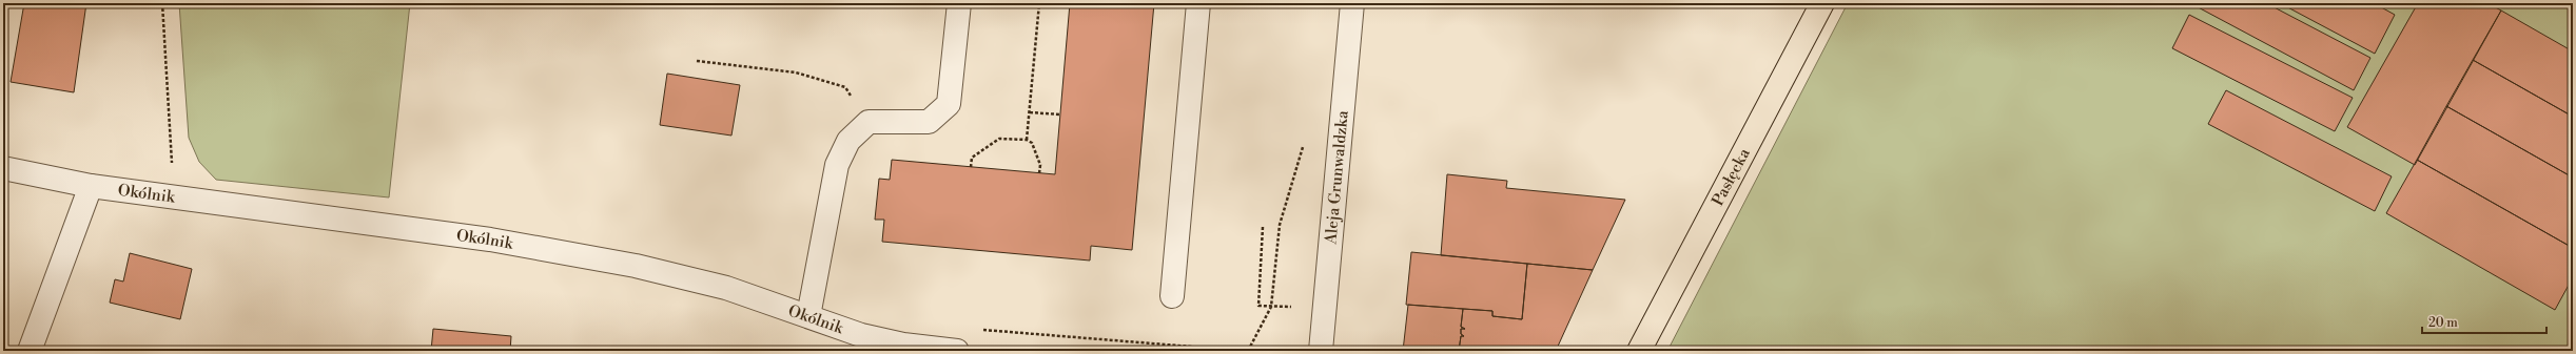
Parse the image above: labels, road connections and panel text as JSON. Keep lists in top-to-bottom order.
{
  "streets": {
    "main road": ["Pasłęcka"],
    "street": ["Aleja Grunwaldzka", "Okólnik"]
  },
  "scale_bar": "20 m"
}
